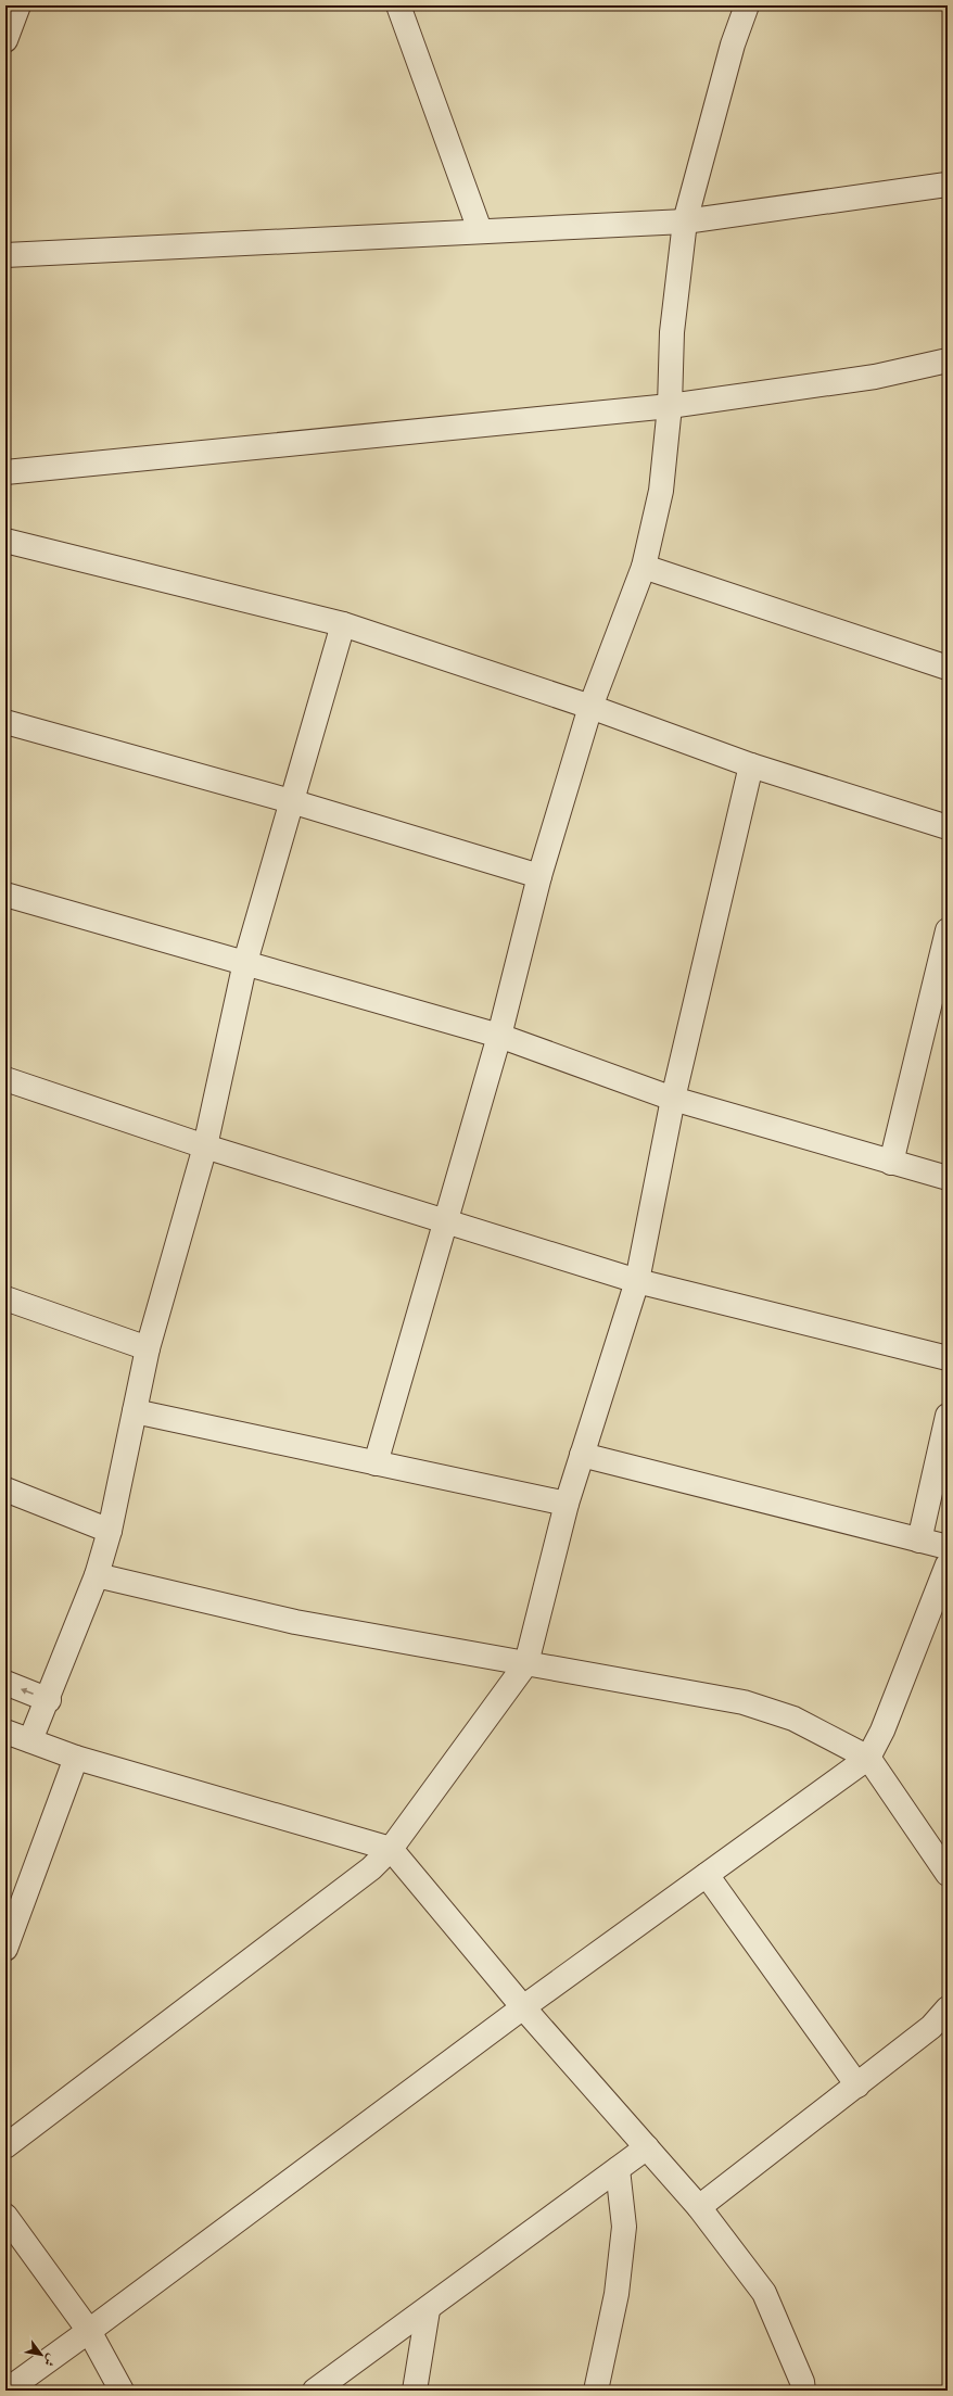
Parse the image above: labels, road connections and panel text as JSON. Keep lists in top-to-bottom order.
{
  "north": "bottom right"
}
